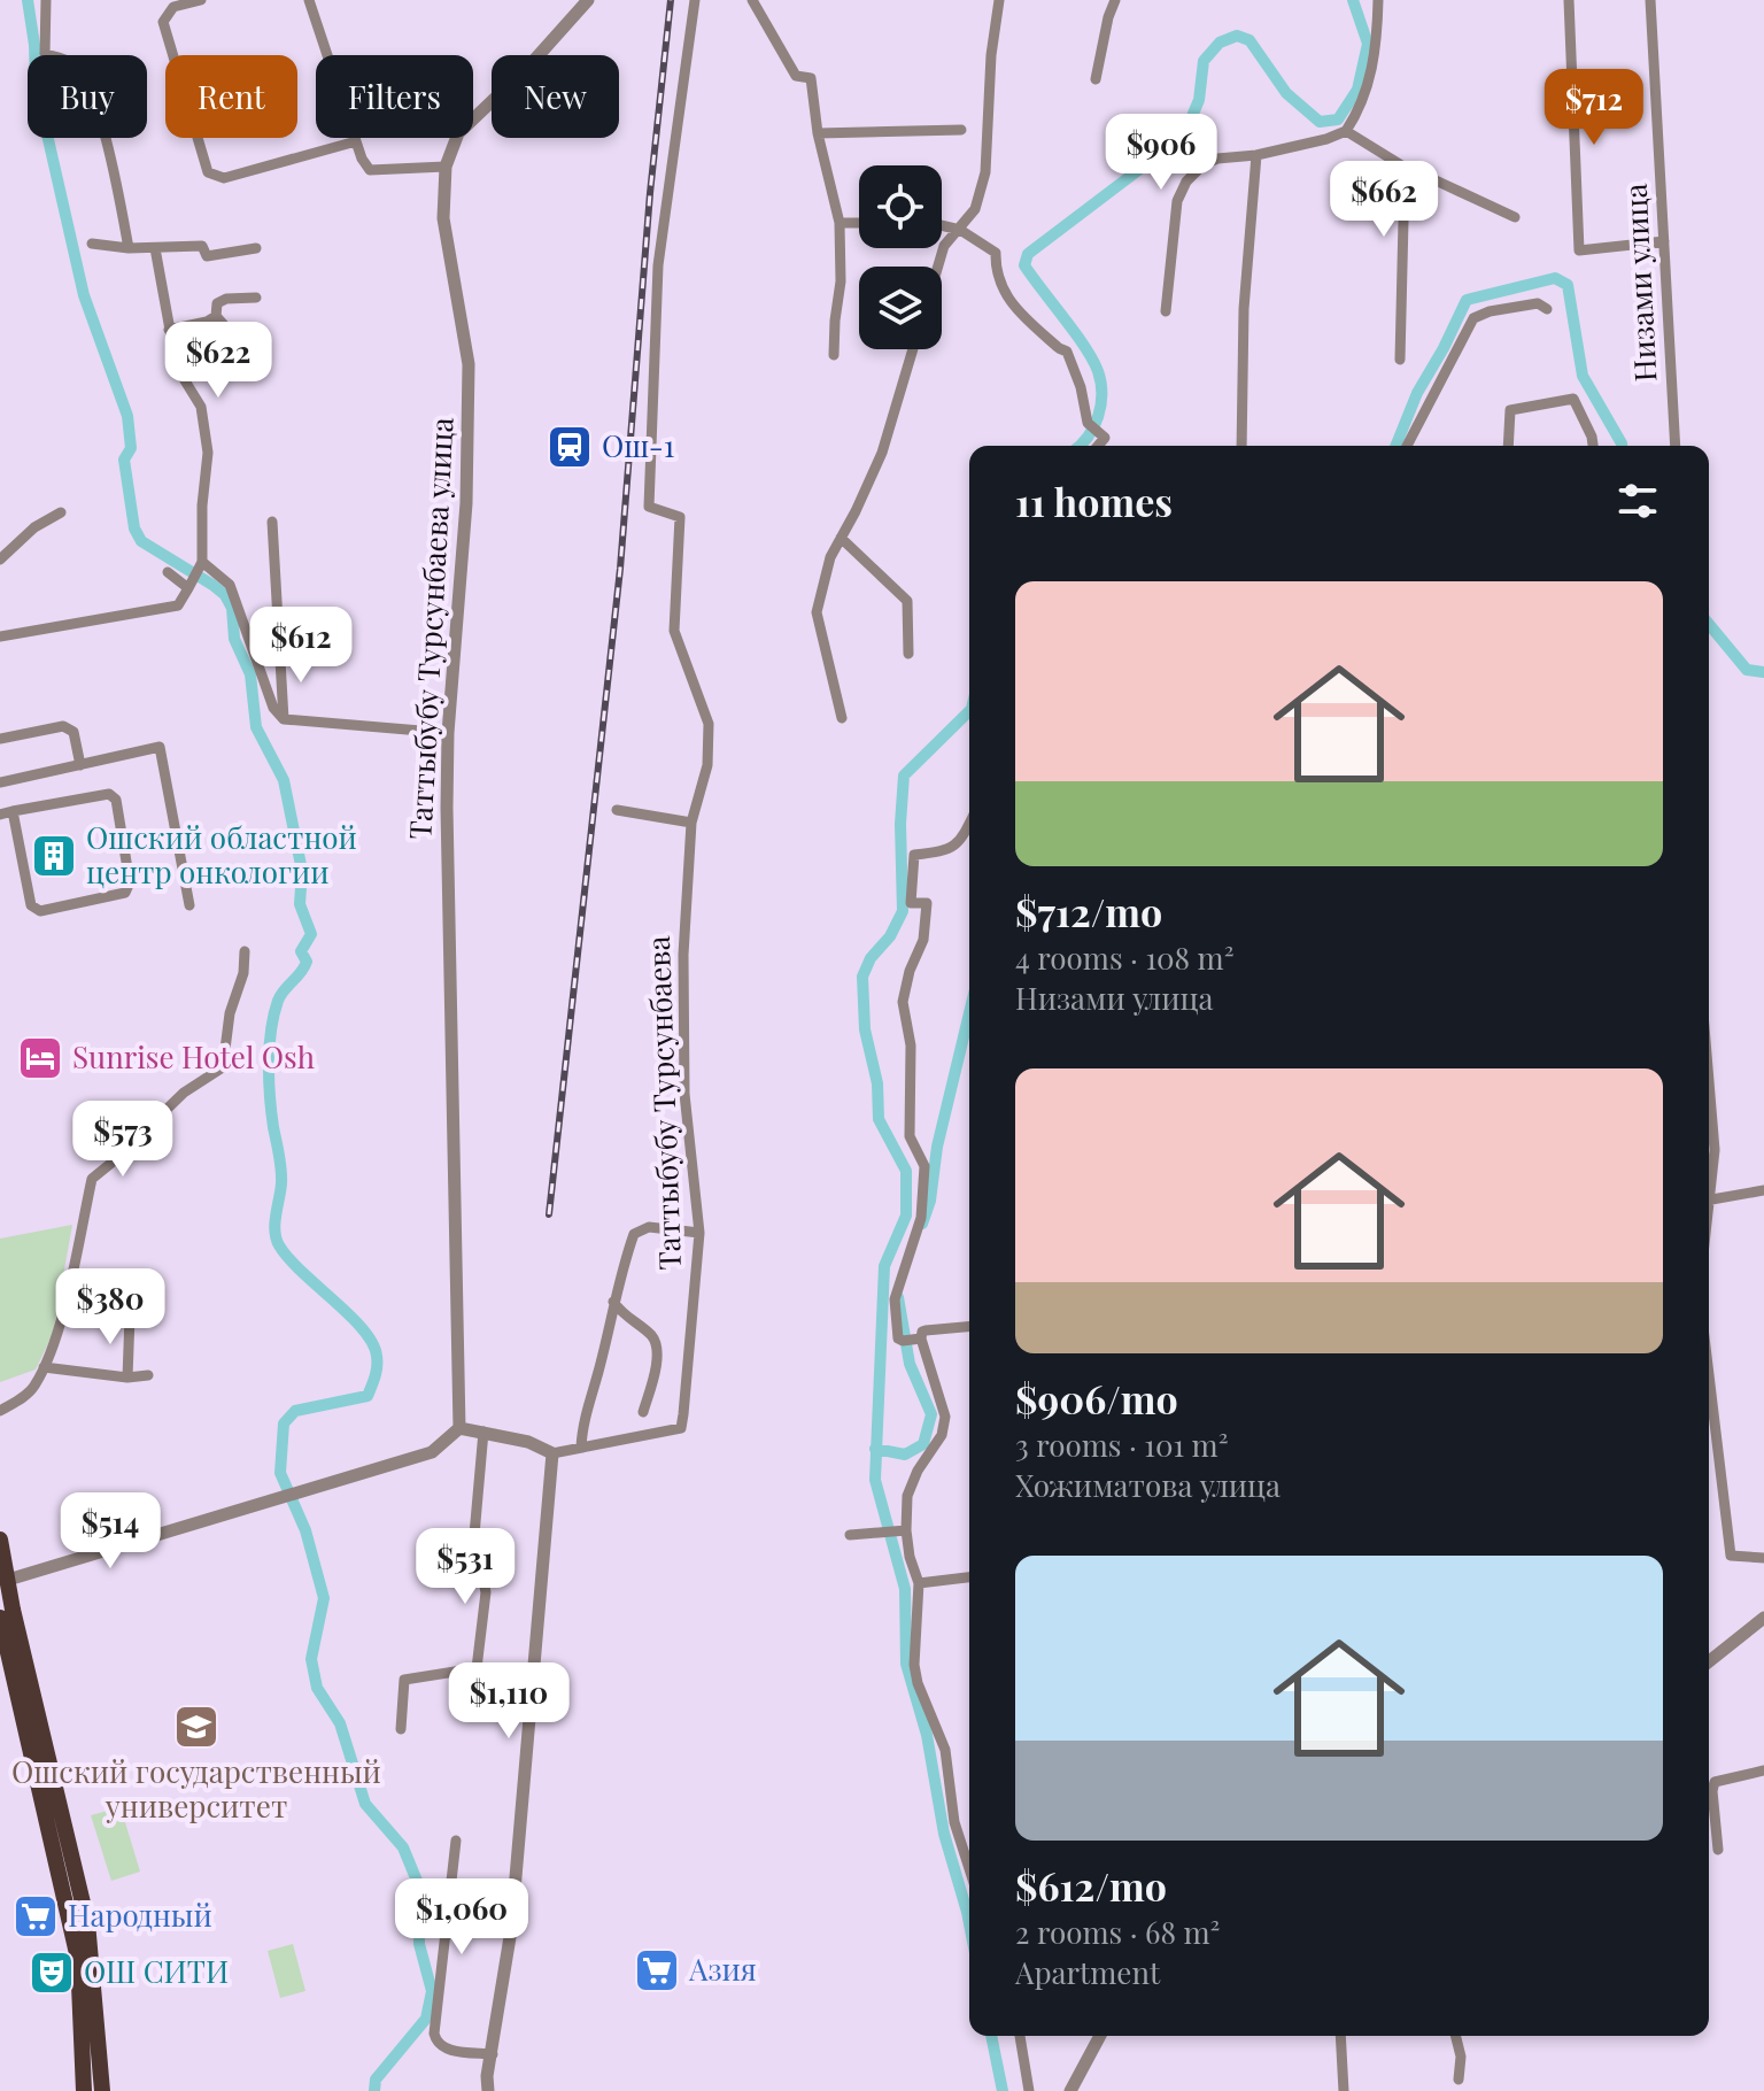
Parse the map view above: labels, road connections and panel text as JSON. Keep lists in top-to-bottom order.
{
  "streets": {
    "street": ["Низами улица", "Таттыбубу Турсунбаева улица", "Таттыбубу Турсунбаева"]
  },
  "places": {
    "station": ["Ош-1"],
    "building": ["Ошский областной центр онкологии"],
    "hotel": ["Sunrise Hotel Osh"],
    "school or university": ["Ошский государственный университет"],
    "supermarket": ["Народный", "Азия"],
    "theatre": ["ОШ СИТИ"]
  },
  "page": {
    "chip": [
      "Buy",
      "Rent",
      "Filters",
      "New"
    ],
    "price": [
      "$712",
      "$906",
      "$662",
      "$622",
      "$612",
      "$573",
      "$380",
      "$514",
      "$531",
      "$1,110",
      "$1,060"
    ],
    "heading": "11 homes",
    "list": [
      {
        "name": "$712/mo",
        "note": "4 rooms · 108 m² · Низами улица"
      },
      {
        "name": "$906/mo",
        "note": "3 rooms · 101 m² · Хожиматова улица"
      },
      {
        "name": "$612/mo",
        "note": "2 rooms · 68 m² · Apartment"
      }
    ]
  }
}
